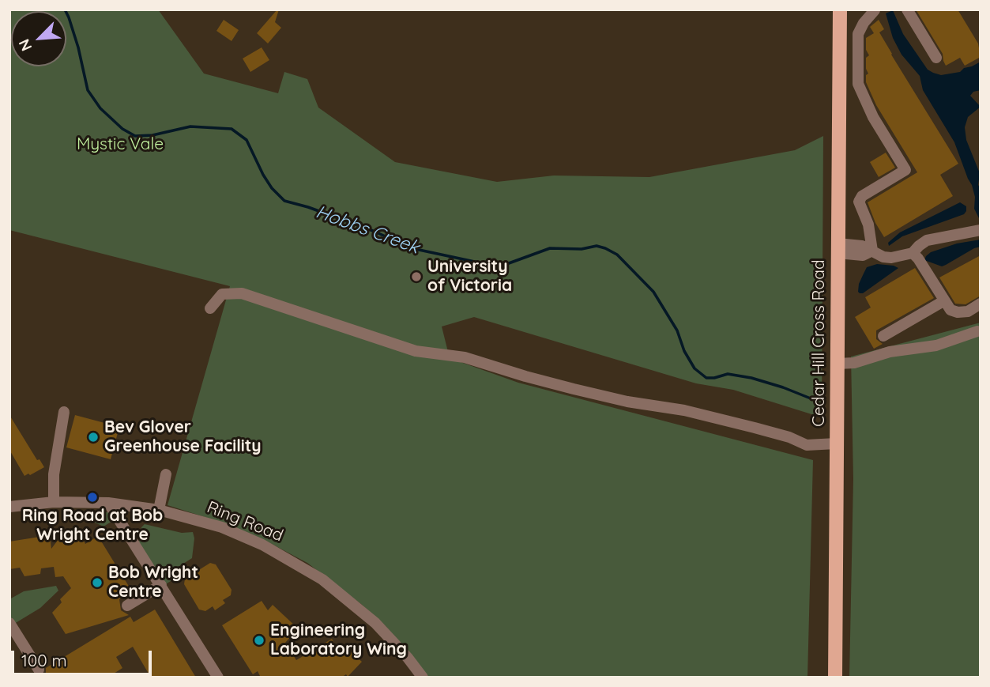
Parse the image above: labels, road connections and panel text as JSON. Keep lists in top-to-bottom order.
{
  "streets": {
    "main road": ["Cedar Hill Cross Road"],
    "street": ["Ring Road"]
  },
  "water": ["Hobbs Creek"],
  "parks": ["Mystic Vale"],
  "places": [
    "University of Victoria",
    "Bev Glover Greenhouse Facility",
    "Ring Road at Bob Wright Centre",
    "Bob Wright Centre",
    "Engineering Laboratory Wing"
  ],
  "scale_bar": "100 m",
  "north": "bottom left"
}
